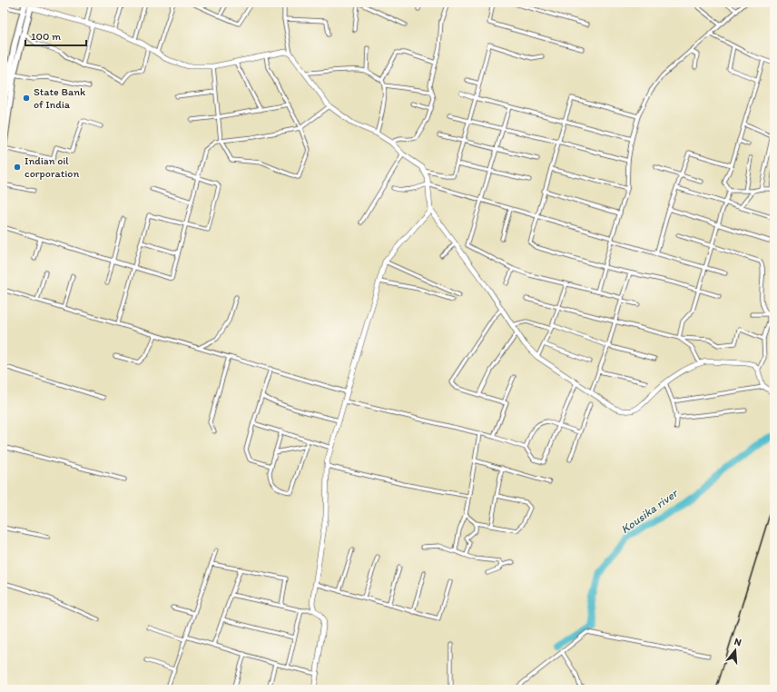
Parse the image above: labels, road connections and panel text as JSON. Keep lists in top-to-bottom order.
{
  "water": ["Kousika river"],
  "places": ["State Bank of India", "Indian oil corporation"],
  "scale_bar": "100 m",
  "north": "top"
}
